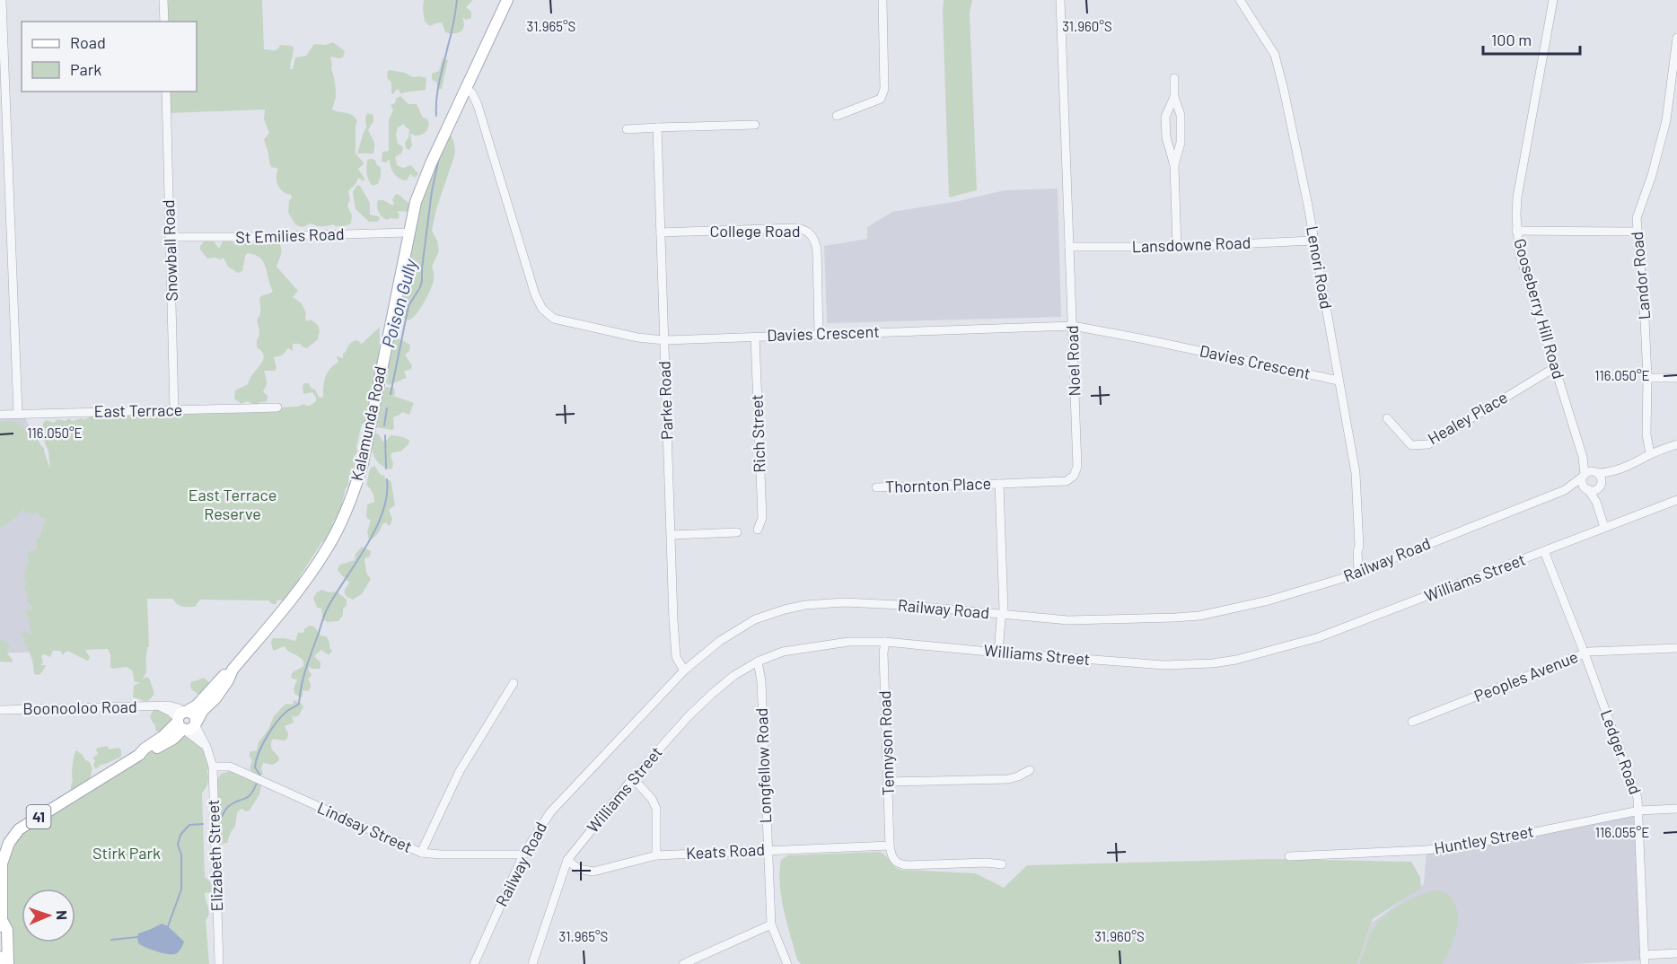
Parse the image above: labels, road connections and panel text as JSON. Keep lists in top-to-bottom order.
{
  "streets": {
    "main road": ["Kalamunda Road", "41"],
    "street": [
      "College Road",
      "St Emilies Road",
      "Lansdowne Road",
      "Snowball Road",
      "Lenori Road",
      "Landor Road",
      "Gooseberry Hill Road",
      "Davies Crescent",
      "Noel Road",
      "Parke Road",
      "East Terrace",
      "Healey Place",
      "Rich Street",
      "Thornton Place",
      "Railway Road",
      "Williams Street",
      "Peoples Avenue",
      "Boonooloo Road",
      "Tennyson Road",
      "Ledger Road",
      "Longfellow Road",
      "Lindsay Street",
      "Huntley Street",
      "Keats Road",
      "Elizabeth Street"
    ]
  },
  "crossings": [
    ["College Road", "Davies Crescent"],
    ["College Road", "Parke Road"],
    ["St Emilies Road", "Snowball Road"],
    ["St Emilies Road", "Kalamunda Road"],
    ["Lansdowne Road", "Lenori Road"],
    ["Lansdowne Road", "Noel Road"],
    ["Snowball Road", "East Terrace"],
    ["Lenori Road", "Davies Crescent"],
    ["Lenori Road", "Railway Road"],
    ["Gooseberry Hill Road", "Healey Place"],
    ["Gooseberry Hill Road", "Railway Road"],
    ["Davies Crescent", "Noel Road"],
    ["Davies Crescent", "Parke Road"],
    ["Davies Crescent", "Kalamunda Road"],
    ["Davies Crescent", "Rich Street"],
    ["Noel Road", "Thornton Place"],
    ["Parke Road", "Railway Road"],
    ["Kalamunda Road", "Boonooloo Road"],
    ["Kalamunda Road", "41"],
    ["Kalamunda Road", "Elizabeth Street"],
    ["Railway Road", "Lindsay Street"],
    ["Williams Street", "Tennyson Road"],
    ["Williams Street", "Ledger Road"],
    ["Williams Street", "Longfellow Road"],
    ["Williams Street", "Keats Road"],
    ["Peoples Avenue", "Ledger Road"],
    ["Boonooloo Road", "41"],
    ["Tennyson Road", "Keats Road"],
    ["Ledger Road", "Huntley Street"],
    ["Longfellow Road", "Keats Road"],
    ["41", "Elizabeth Street"],
    ["Lindsay Street", "Elizabeth Street"]
  ],
  "water": ["Poison Gully"],
  "parks": ["East Terrace Reserve", "Stirk Park"],
  "legend": ["Road", "Park"],
  "scale_bar": "100 m",
  "north": "right",
  "coordinates": [
    "31.965°S",
    "31.960°S",
    "116.050°E",
    "116.055°E"
  ]
}
